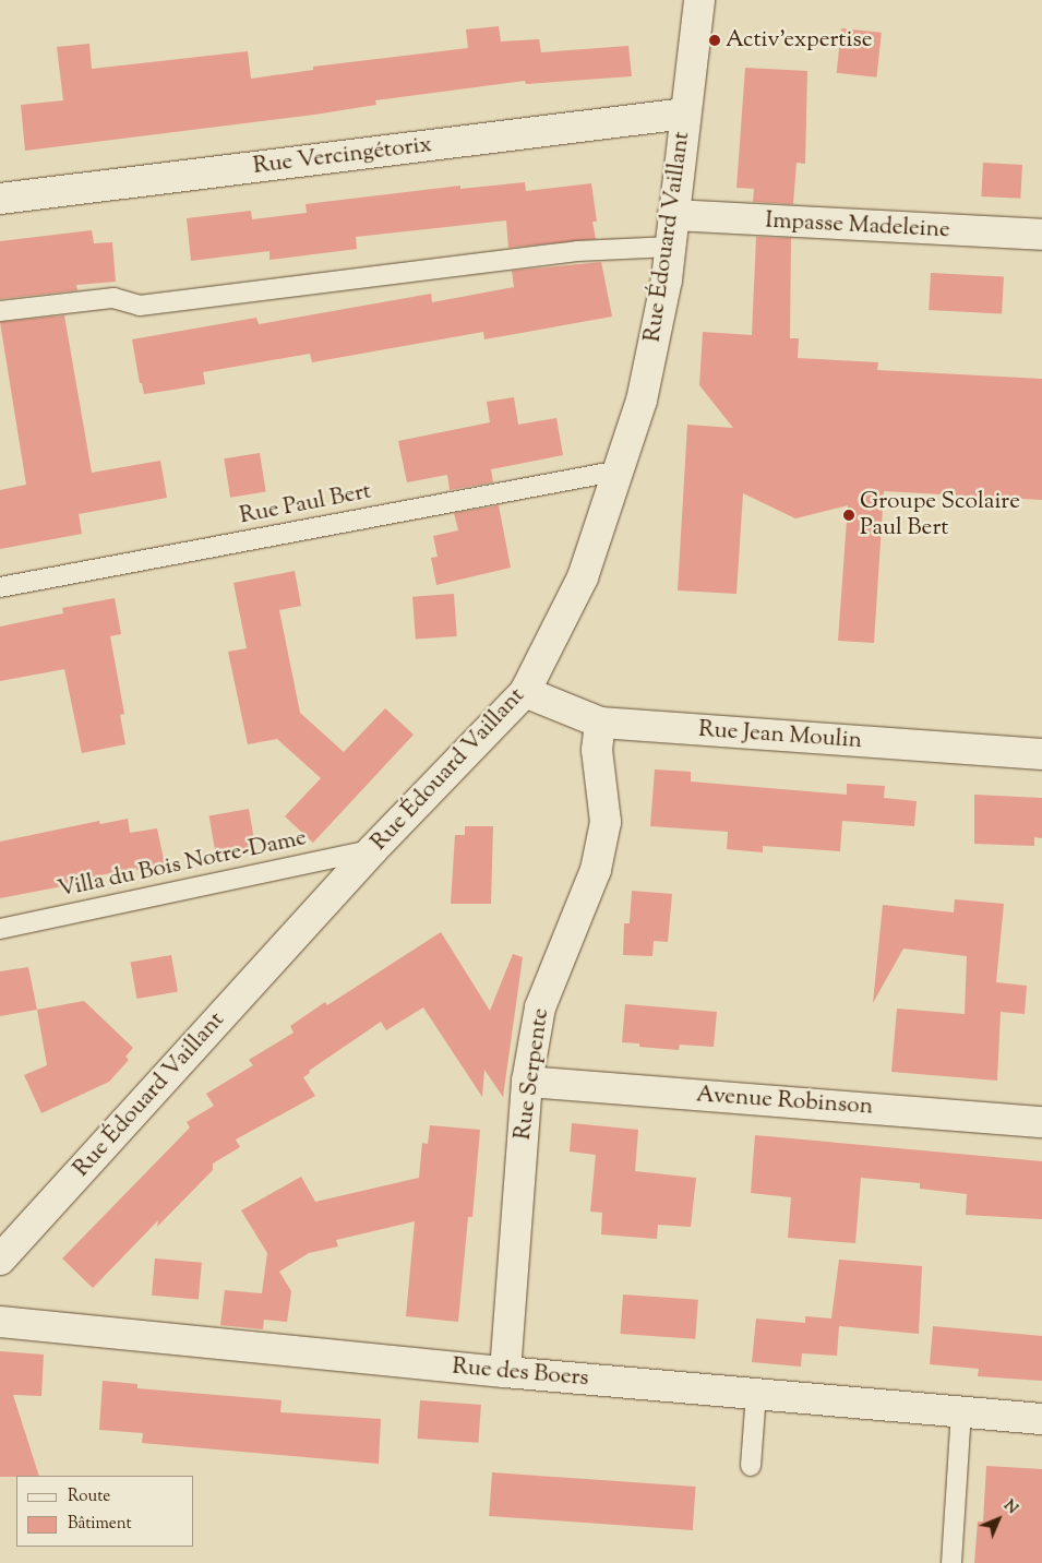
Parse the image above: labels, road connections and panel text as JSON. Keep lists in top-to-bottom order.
{
  "streets": {
    "street": [
      "Rue Vercingétorix",
      "Impasse Madeleine",
      "Rue Édouard Vaillant",
      "Rue Jean Moulin",
      "Rue Serpente",
      "Avenue Robinson",
      "Rue des Boers"
    ],
    "lane": ["Rue Paul Bert", "Villa du Bois Notre-Dame"]
  },
  "crossings": [
    ["Rue Vercingétorix", "Rue Édouard Vaillant"],
    ["Impasse Madeleine", "Rue Édouard Vaillant"],
    ["Rue Édouard Vaillant", "Rue Paul Bert"],
    ["Rue Édouard Vaillant", "Rue Jean Moulin"],
    ["Rue Édouard Vaillant", "Villa du Bois Notre-Dame"],
    ["Rue Jean Moulin", "Rue Serpente"],
    ["Rue Serpente", "Avenue Robinson"],
    ["Rue Serpente", "Rue des Boers"]
  ],
  "places": ["Activ'expertise", "Groupe Scolaire Paul Bert"],
  "legend": ["Route", "Bâtiment"],
  "north": "top right"
}
